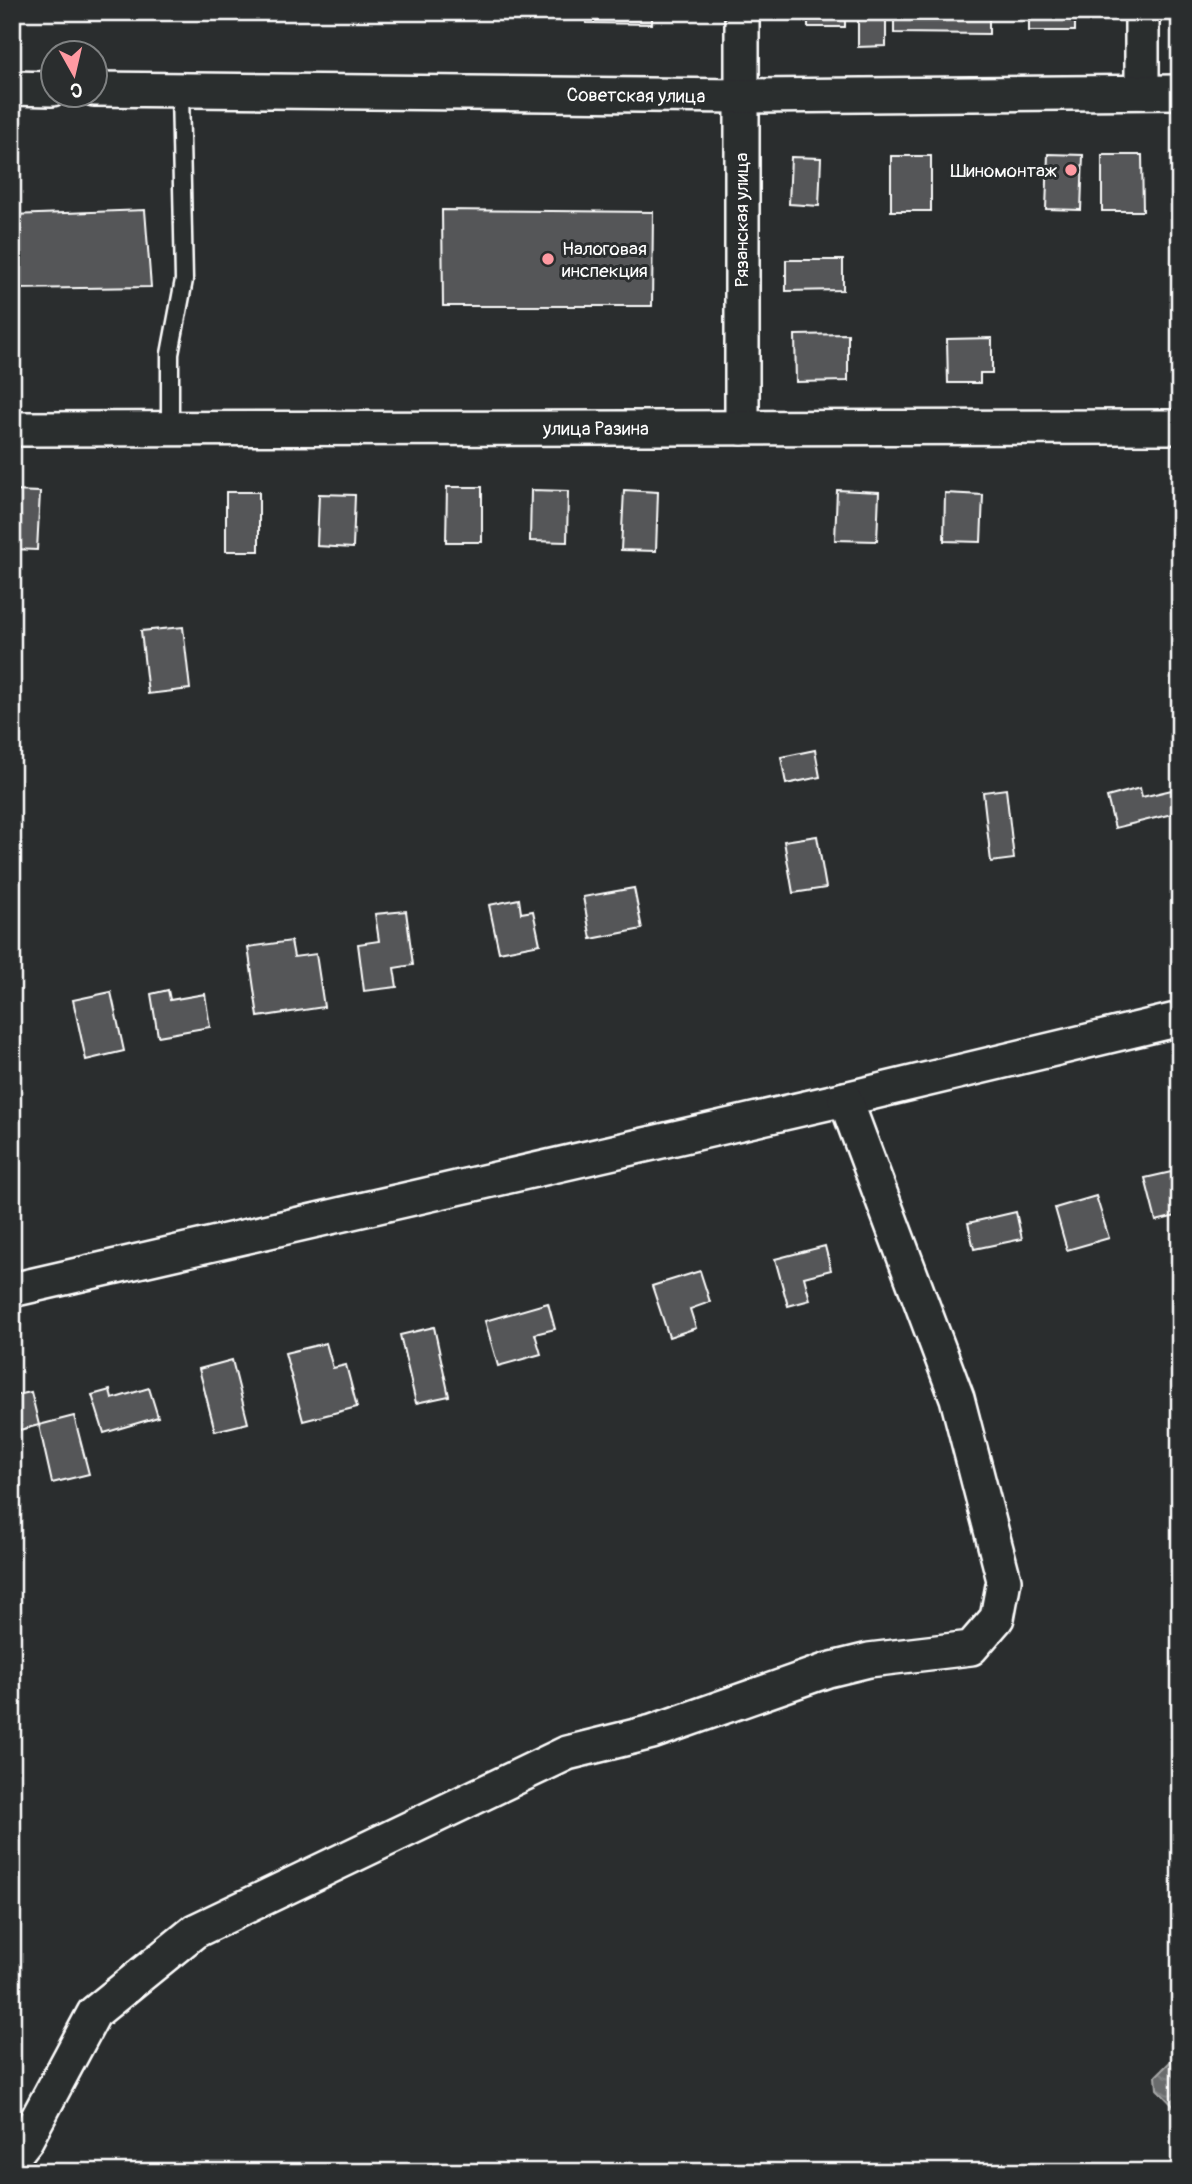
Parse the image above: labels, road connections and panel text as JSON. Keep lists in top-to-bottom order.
{
  "streets": {
    "street": ["Советская улица", "Рязанская улица", "улица Разина"]
  },
  "crossings": [
    ["Советская улица", "Рязанская улица"],
    ["Рязанская улица", "улица Разина"]
  ],
  "places": ["Шиномонтаж", "Налоговая инспекция"],
  "north": "bottom"
}
